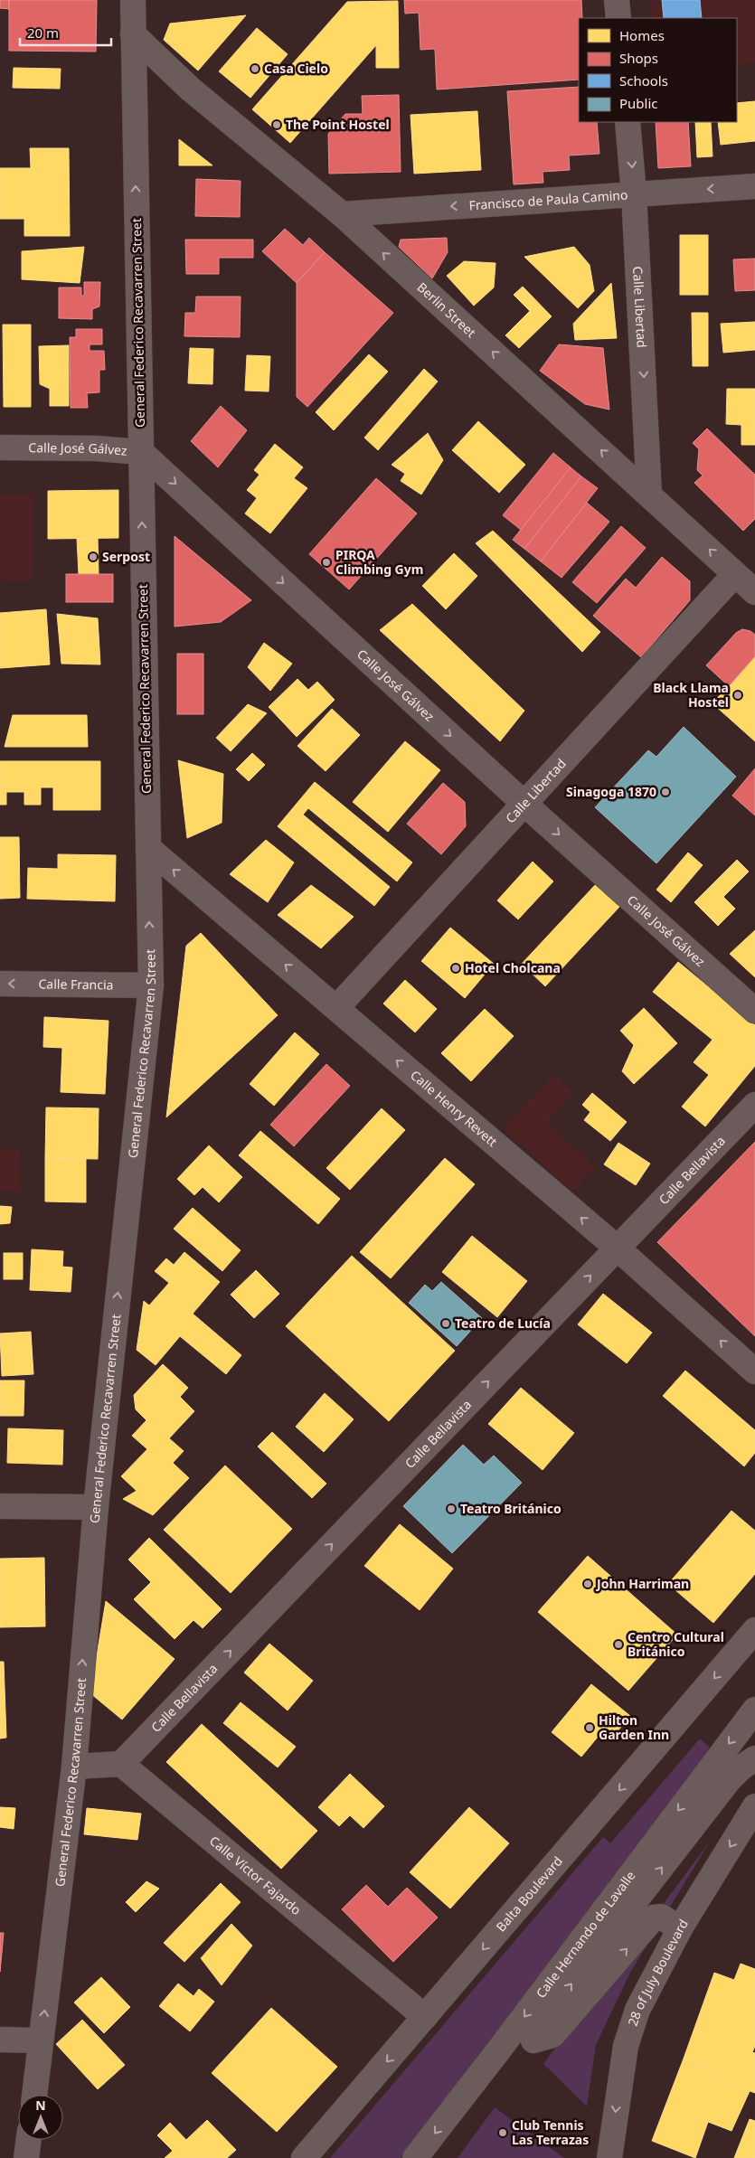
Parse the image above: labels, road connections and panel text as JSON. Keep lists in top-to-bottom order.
{
  "streets": {
    "street": [
      "Francisco de Paula Camino",
      "Calle Libertad",
      "Berlin Street",
      "General Federico Recavarren Street",
      "Calle José Gálvez",
      "Calle Francia",
      "Calle Henry Revett",
      "Calle Bellavista",
      "Calle Víctor Fajardo",
      "Balta Boulevard",
      "Calle Hernando de Lavalle",
      "28 of July Boulevard"
    ]
  },
  "crossings": [
    ["Francisco de Paula Camino", "Calle Libertad"],
    ["Francisco de Paula Camino", "Berlin Street"],
    ["Calle Libertad", "Berlin Street"],
    ["Calle Libertad", "Calle José Gálvez"],
    ["Calle Libertad", "Calle Henry Revett"],
    ["Berlin Street", "General Federico Recavarren Street"],
    ["General Federico Recavarren Street", "Calle José Gálvez"],
    ["General Federico Recavarren Street", "Calle Francia"],
    ["General Federico Recavarren Street", "Calle Henry Revett"],
    ["Calle Henry Revett", "Calle Bellavista"],
    ["Calle Bellavista", "Calle Víctor Fajardo"],
    ["Calle Víctor Fajardo", "Balta Boulevard"]
  ],
  "one_way": [
    "Francisco de Paula Camino",
    "Calle Libertad",
    "Berlin Street",
    "General Federico Recavarren Street",
    "Calle José Gálvez",
    "Calle Francia",
    "Calle Henry Revett",
    "Calle Bellavista",
    "Balta Boulevard",
    "28 of July Boulevard"
  ],
  "places": [
    "Casa Cielo",
    "The Point Hostel",
    "Serpost",
    "PIRQA Climbing Gym",
    "Black Llama Hostel",
    "Sinagoga 1870",
    "Hotel Cholcana",
    "Teatro de Lucía",
    "Teatro Británico",
    "John Harriman",
    "Centro Cultural Británico",
    "Hilton Garden Inn",
    "Club Tennis Las Terrazas"
  ],
  "legend": [
    "Homes",
    "Shops",
    "Schools",
    "Public"
  ],
  "scale_bar": "20 m",
  "north": "top"
}
